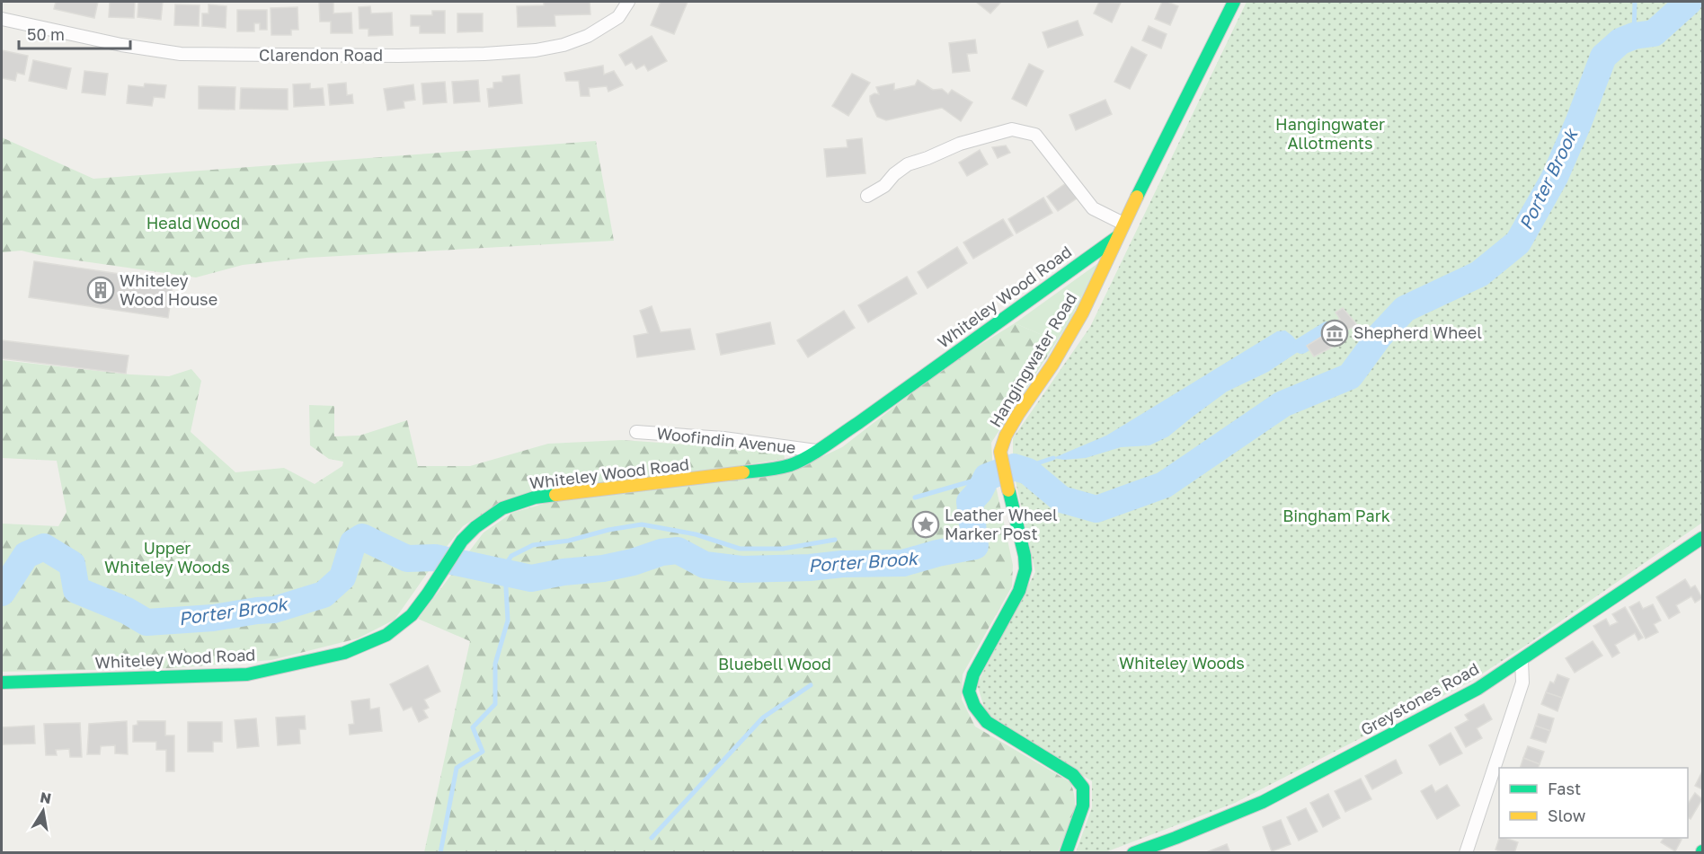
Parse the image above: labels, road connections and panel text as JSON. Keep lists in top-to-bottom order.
{
  "streets": {
    "street": [
      "Clarendon Road",
      "Whiteley Wood Road",
      "Hangingwater Road",
      "Woofindin Avenue",
      "Greystones Road"
    ]
  },
  "crossings": [
    ["Whiteley Wood Road", "Hangingwater Road"],
    ["Whiteley Wood Road", "Woofindin Avenue"]
  ],
  "water": ["Porter Brook"],
  "parks": [
    "Hangingwater Allotments",
    "Heald Wood",
    "Bingham Park",
    "Upper Whiteley Woods",
    "Whiteley Woods",
    "Bluebell Wood"
  ],
  "places": {
    "building": ["Whiteley Wood House"],
    "museum": ["Shepherd Wheel"],
    "place": ["Leather Wheel Marker Post"]
  },
  "legend": ["Fast", "Slow"],
  "scale_bar": "50 m",
  "north": "top"
}
